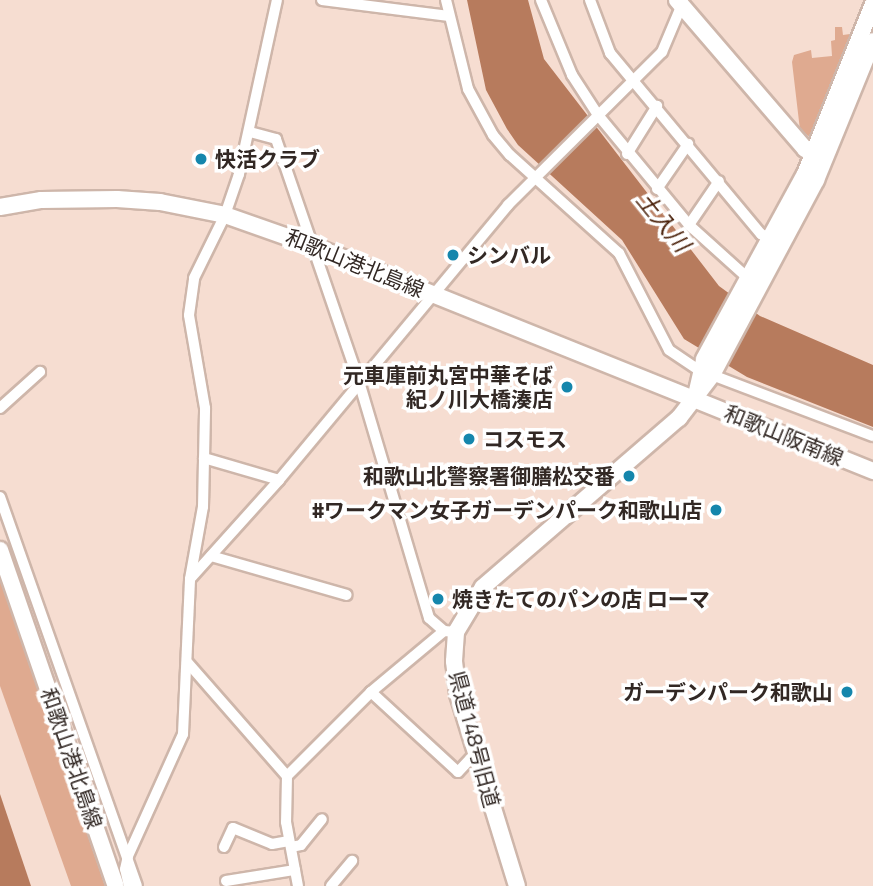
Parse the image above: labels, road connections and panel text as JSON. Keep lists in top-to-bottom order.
{
  "streets": {
    "main road": ["和歌山港北島線", "和歌山阪南線", "県道148号旧道"]
  },
  "crossings": [
    ["和歌山港北島線", "和歌山阪南線"],
    ["和歌山港北島線", "県道148号旧道"],
    ["和歌山阪南線", "県道148号旧道"]
  ],
  "water": ["土入川"],
  "places": [
    "快活クラブ",
    "シンバル",
    "元車庫前丸宮中華そば 紀ノ川大橋湊店",
    "コスモス",
    "和歌山北警察署御膳松交番",
    "#ワークマン女子ガーデンパーク和歌山店",
    "焼きたてのパンの店 ローマ",
    "ガーデンパーク和歌山"
  ]
}
